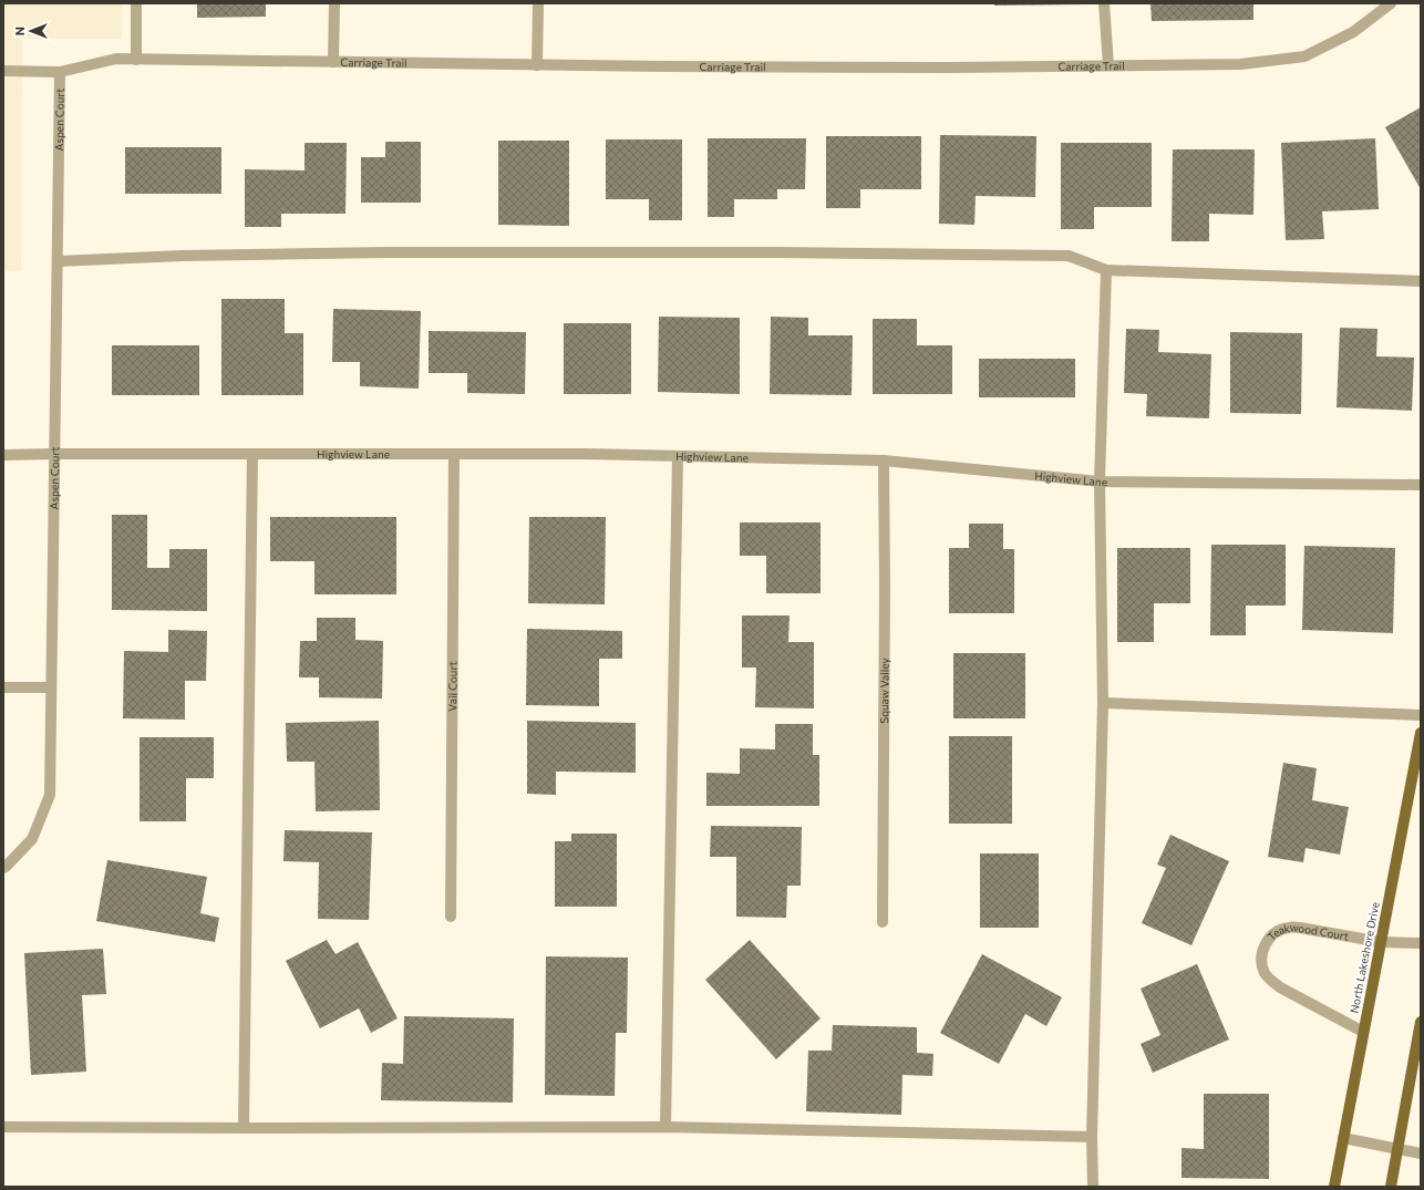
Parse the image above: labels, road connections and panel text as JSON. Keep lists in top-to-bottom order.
{
  "streets": {
    "main road": ["North Lakeshore Drive"],
    "street": [
      "Carriage Trail",
      "Aspen Court",
      "Highview Lane",
      "Vail Court",
      "Squaw Valley",
      "Teakwood Court"
    ]
  },
  "crossings": [
    ["Carriage Trail", "Aspen Court"],
    ["Aspen Court", "Highview Lane"],
    ["Highview Lane", "Vail Court"],
    ["Highview Lane", "Squaw Valley"],
    ["Teakwood Court", "North Lakeshore Drive"]
  ],
  "north": "left"
}
